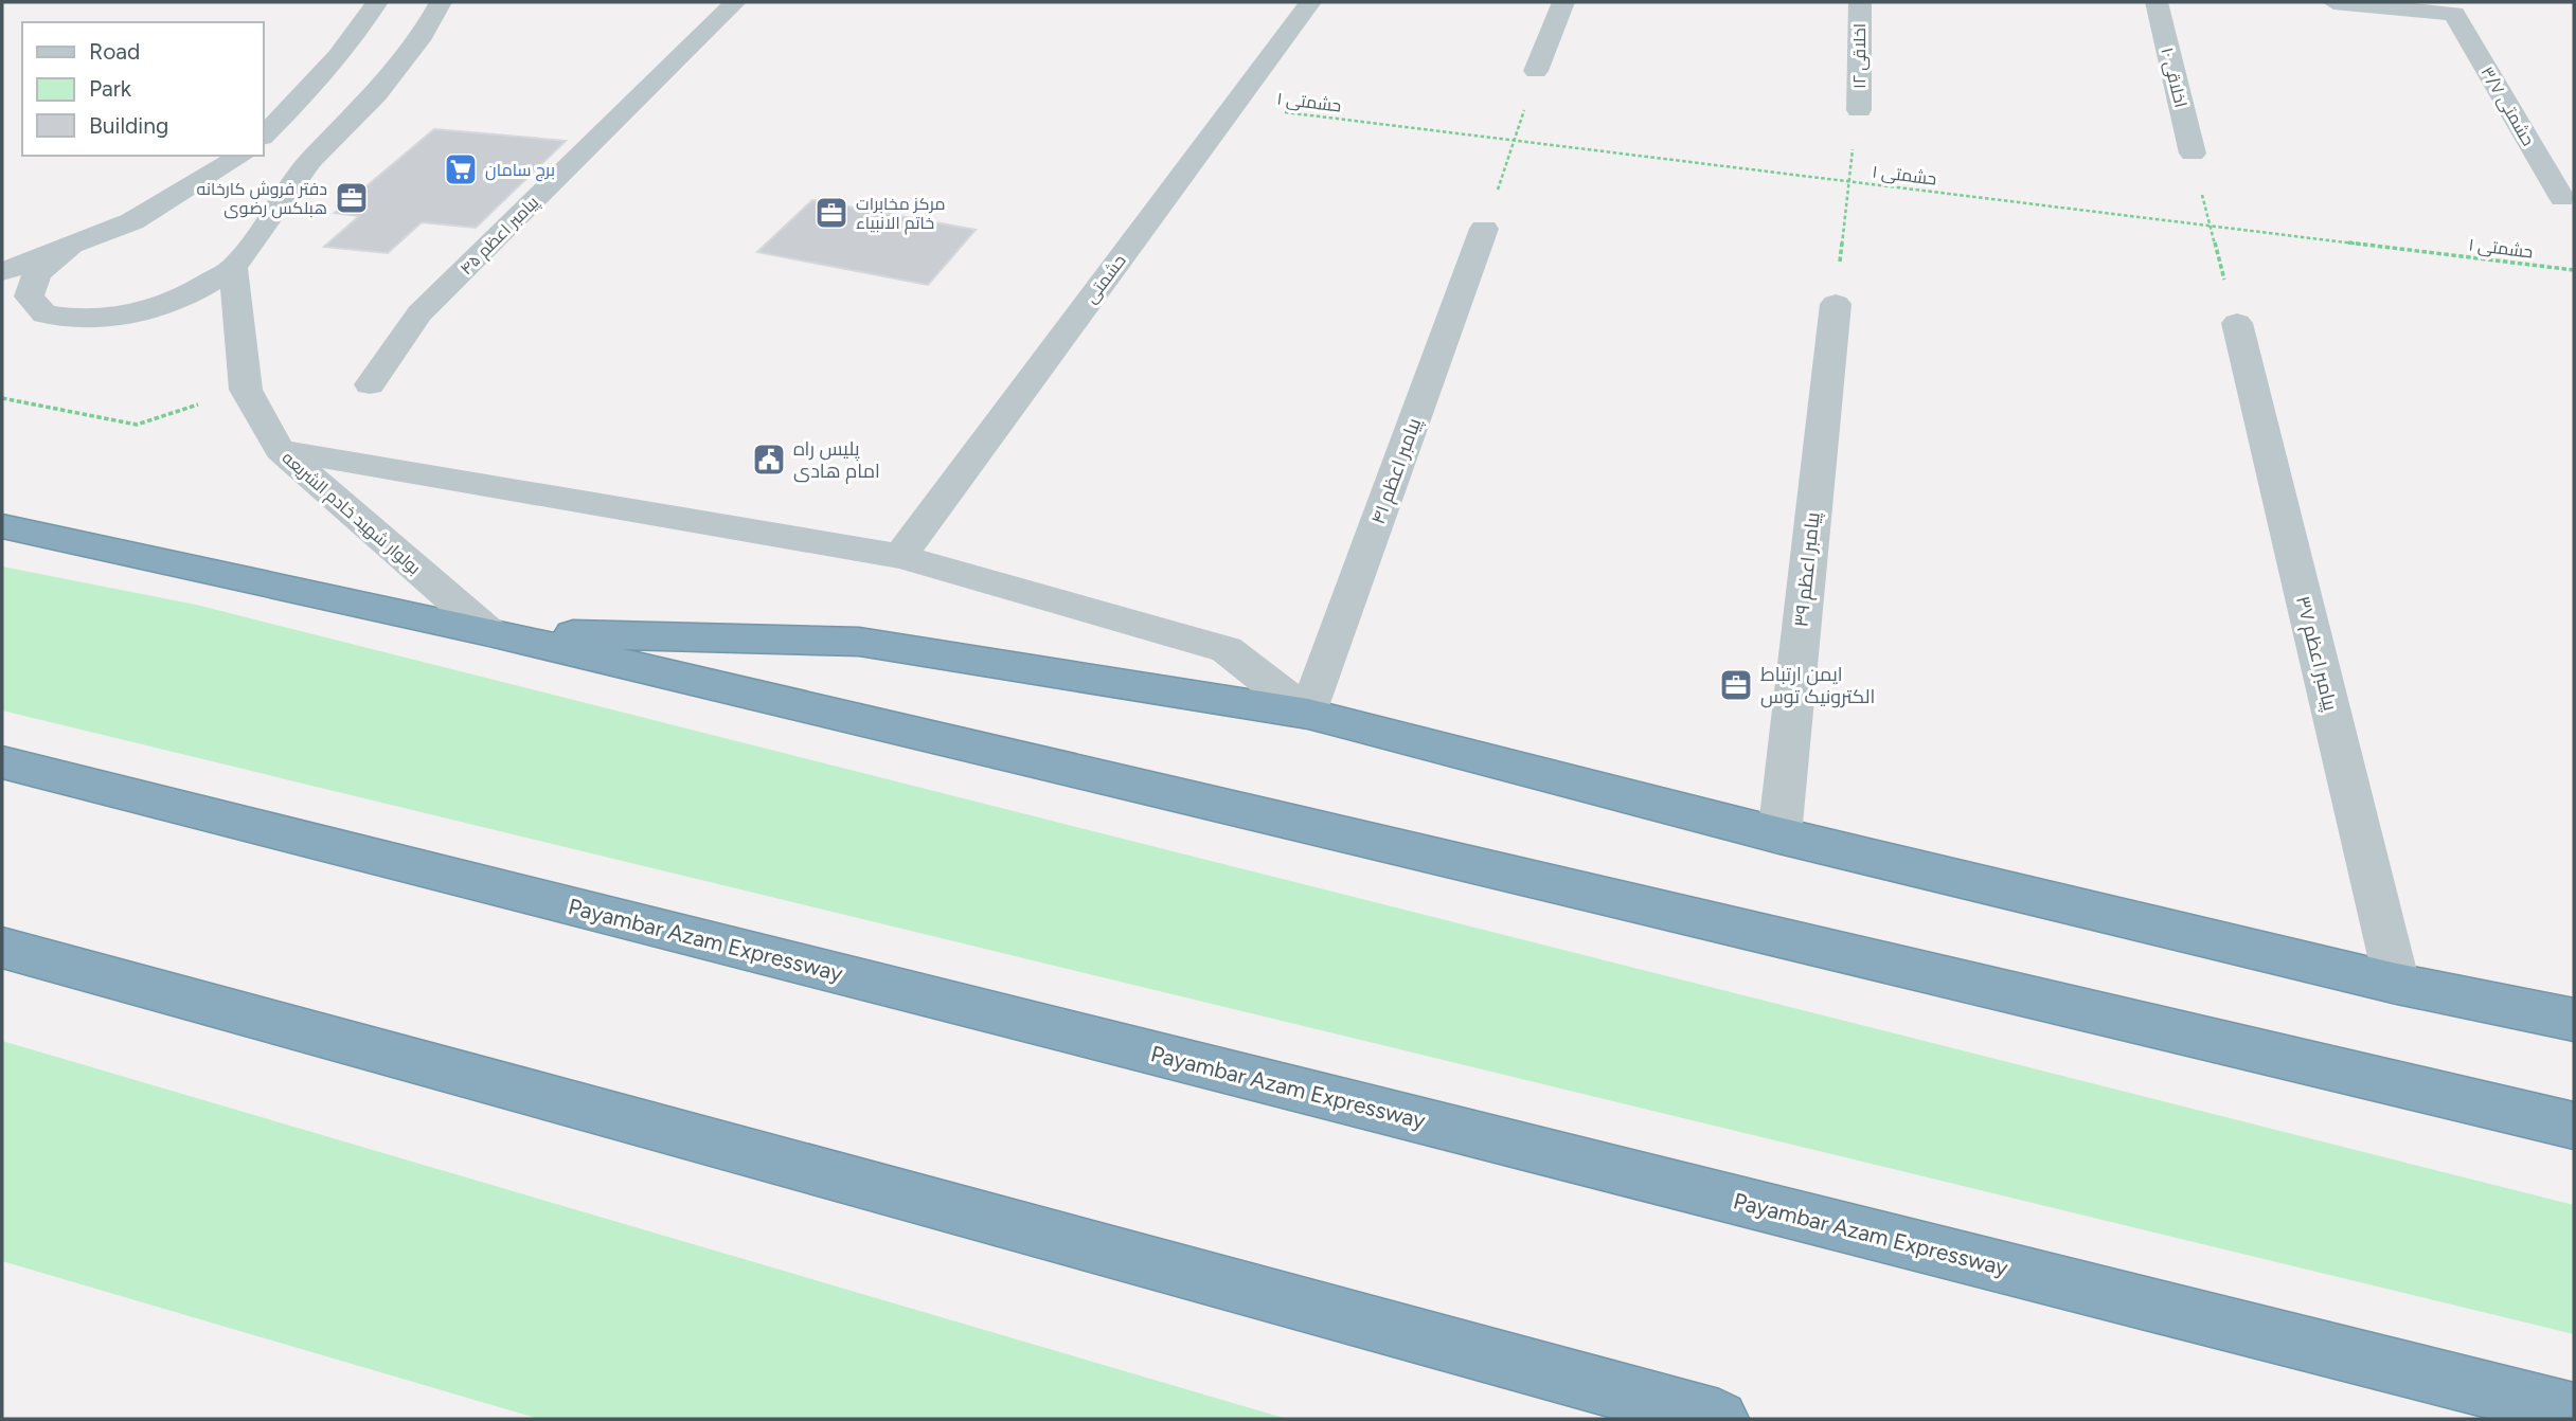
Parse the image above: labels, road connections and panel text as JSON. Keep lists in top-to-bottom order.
{
  "streets": {
    "highway": ["Payambar Azam Expressway"],
    "street": [
      "اخلاقی ۱۲",
      "اخلاقی ۱۰",
      "حشمتی ۳/۷",
      "پیامبر اعظم ۴۵",
      "حشمتی",
      "پیامبر اعظم ۴۱",
      "بولوار شهید خادم الشریعه",
      "پیامبر اعظم ۳۹",
      "پیامبر اعظم ۳۷"
    ],
    "path": ["حشمتی ۱"]
  },
  "crossings": [
    ["حشمتی ۱", "حشمتی"]
  ],
  "places": {
    "supermarket": ["برج سامان"],
    "office": ["دفتر فروش کارخانه هبلکس رضوی", "مرکز مخابرات خاتم الانبیاء", "ایمن ارتباط الکترونیک توس"],
    "public building": ["پلیس راه امام هادی"]
  },
  "legend": ["Road", "Park", "Building"]
}
